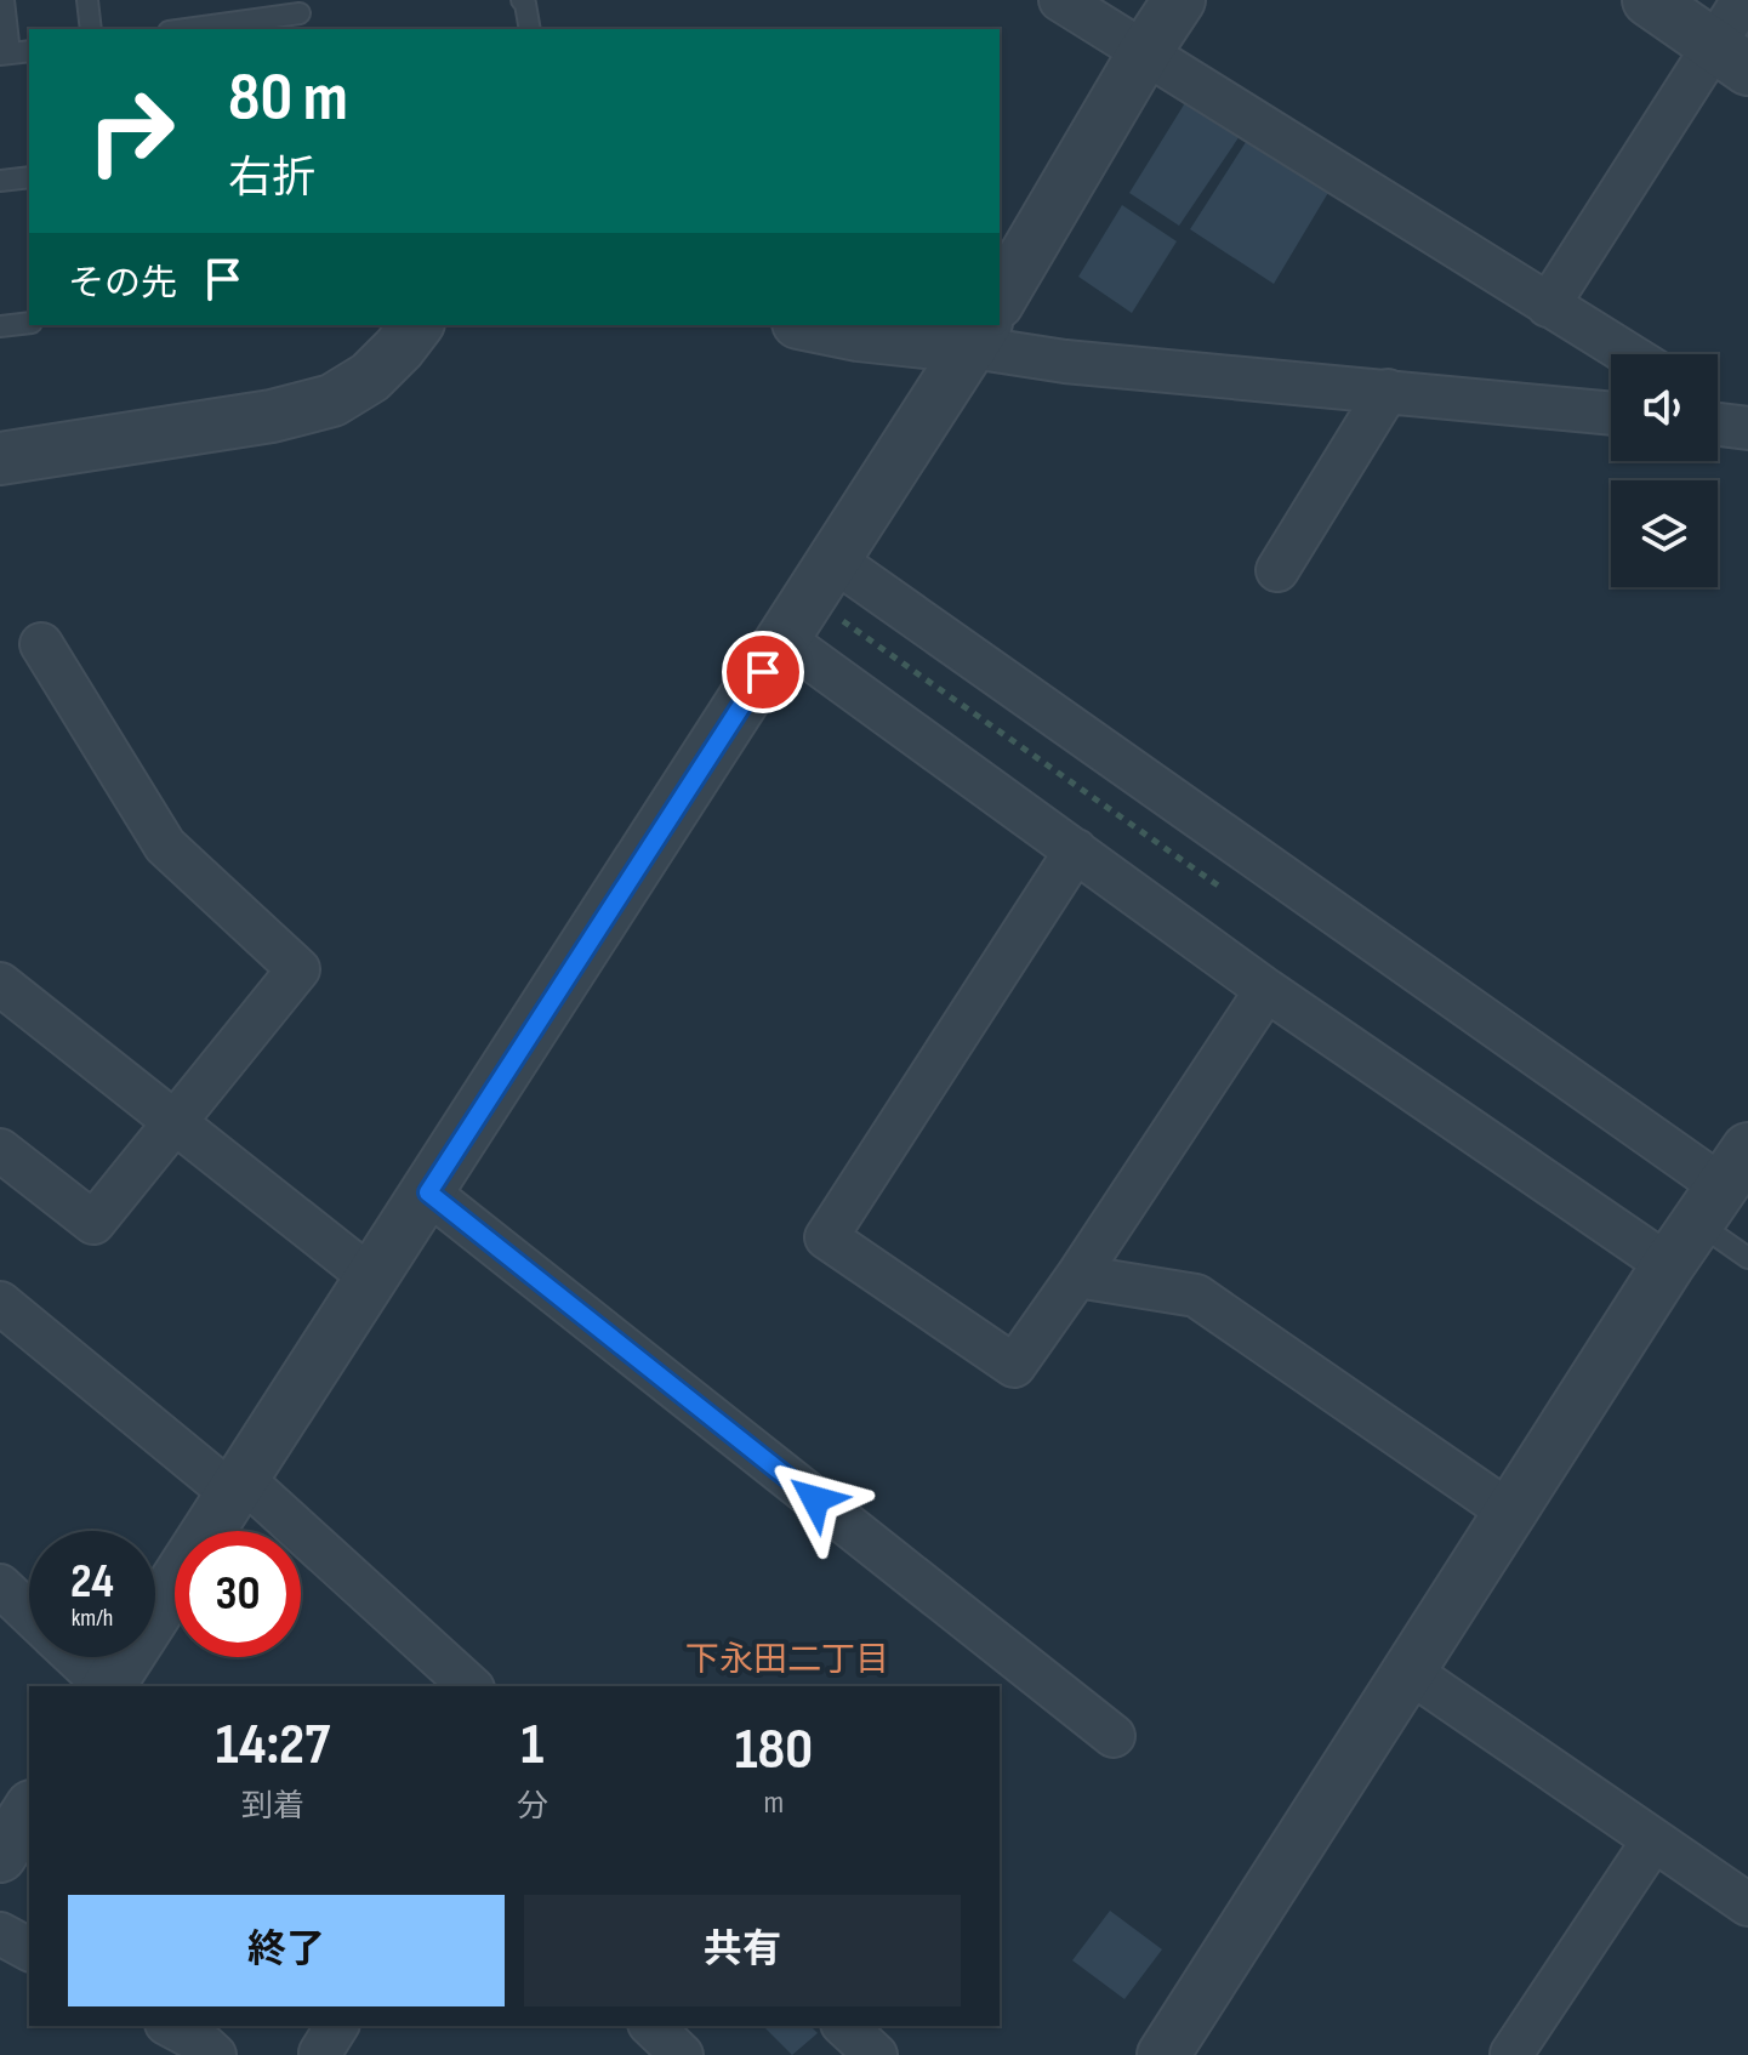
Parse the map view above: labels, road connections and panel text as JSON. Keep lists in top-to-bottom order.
{
  "districts": ["下永田二丁目"],
  "page": {
    "turn": ["80 m", "右折"],
    "then": "その先",
    "speed": "24 km/h",
    "limit": "30",
    "eta": [
      "14:27",
      "到着",
      "1",
      "分",
      "180",
      "m"
    ],
    "buttons": ["終了", "共有"]
  }
}
